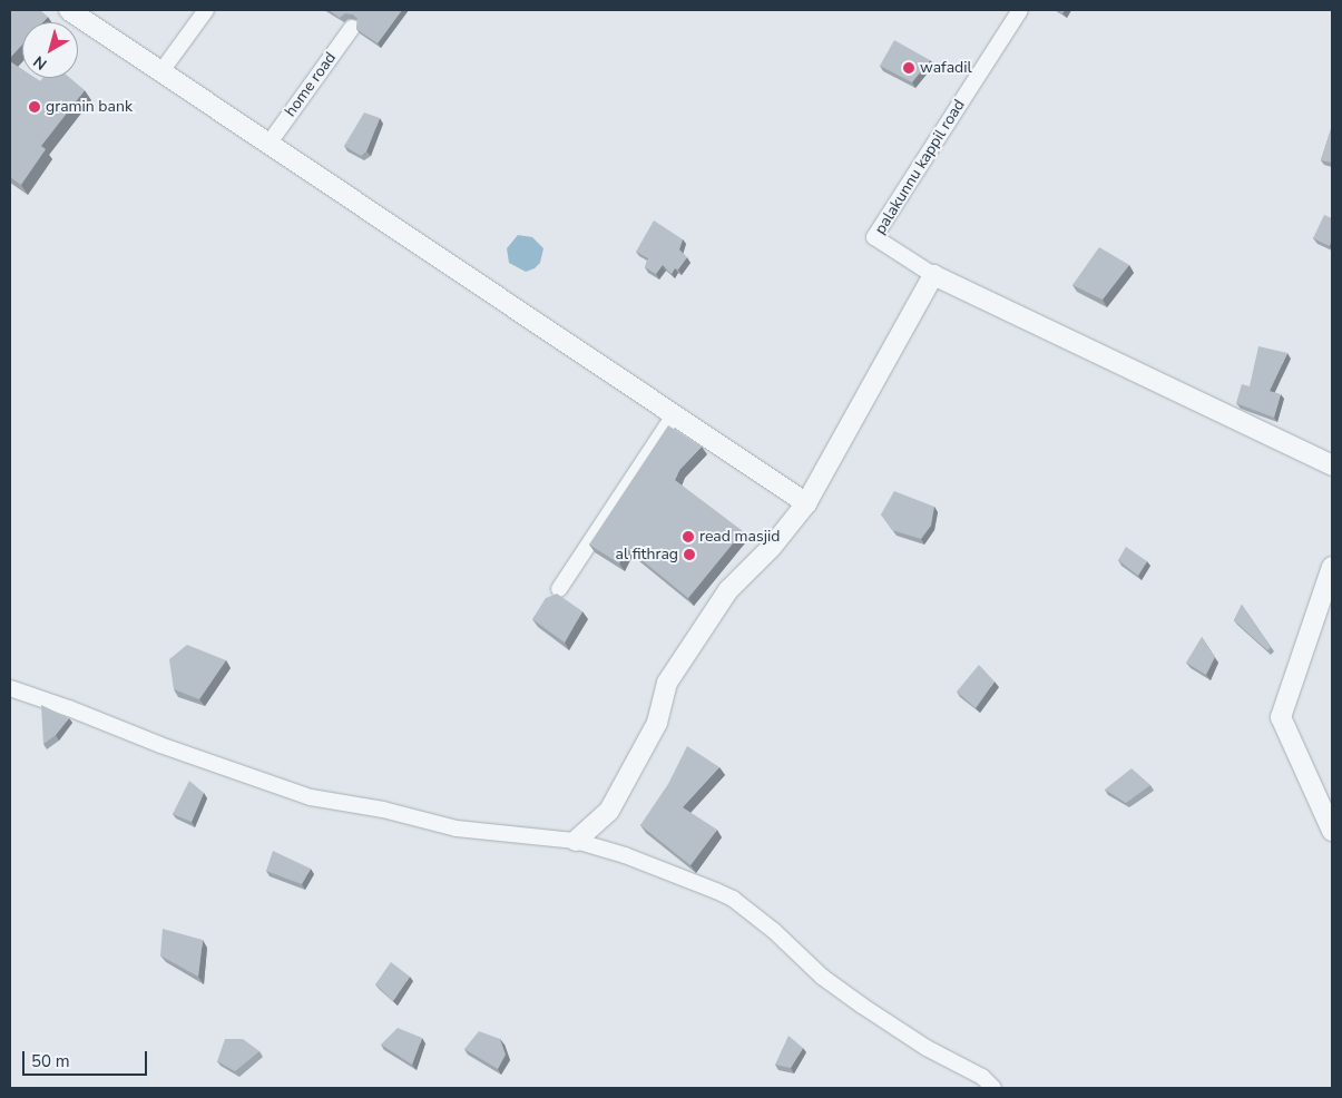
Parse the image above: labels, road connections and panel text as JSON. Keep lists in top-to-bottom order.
{
  "streets": {
    "street": ["home road", "palakunnu kappil road"]
  },
  "places": [
    "wafadil",
    "gramin bank",
    "read masjid",
    "al fithrag"
  ],
  "scale_bar": "50 m",
  "north": "bottom left"
}
